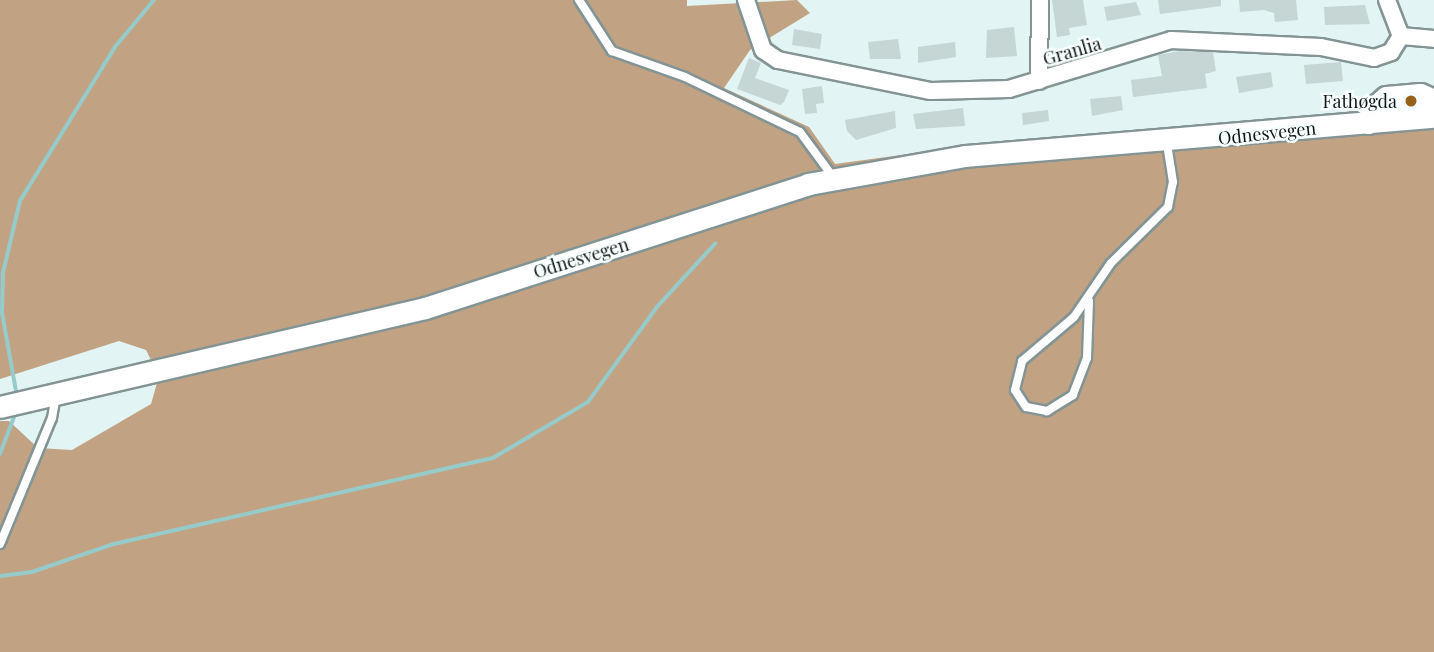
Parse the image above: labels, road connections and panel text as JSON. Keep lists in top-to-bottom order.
{
  "streets": {
    "main road": ["Odnesvegen"],
    "street": ["Granlia"]
  },
  "places": ["Fathøgda"]
}
